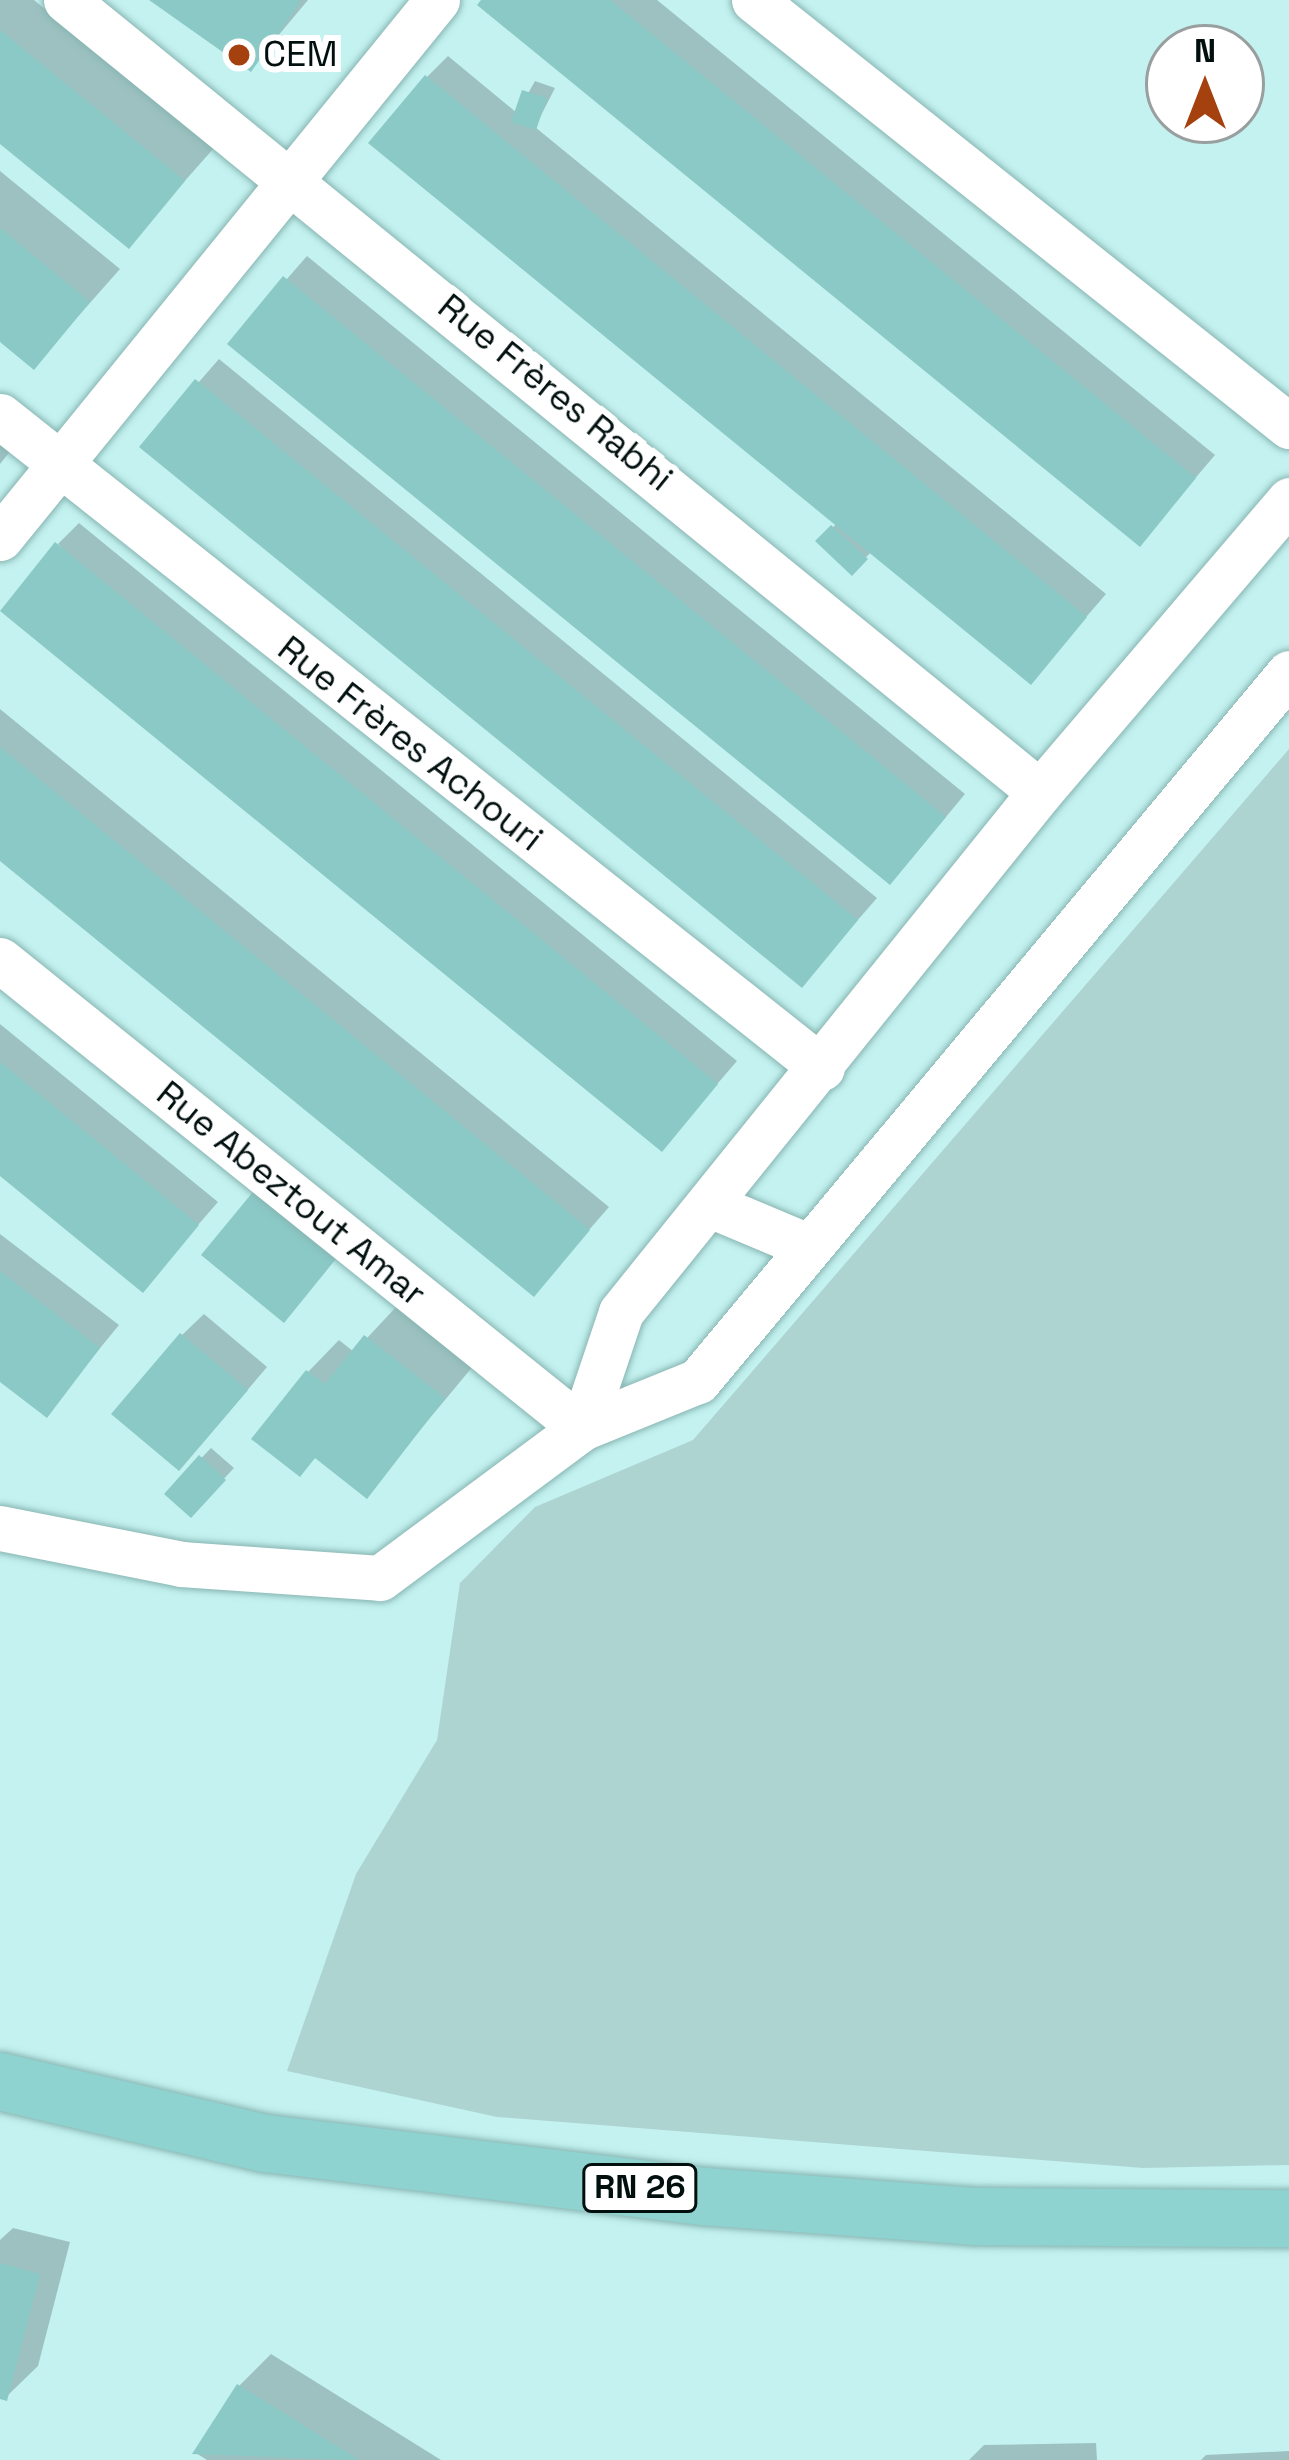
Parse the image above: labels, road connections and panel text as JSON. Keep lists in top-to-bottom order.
{
  "streets": {
    "main road": ["RN 26"],
    "street": ["Rue Frères Rabhi", "Rue Frères Achouri", "Rue Abeztout Amar"]
  },
  "places": ["CEM"],
  "north": "top"
}
